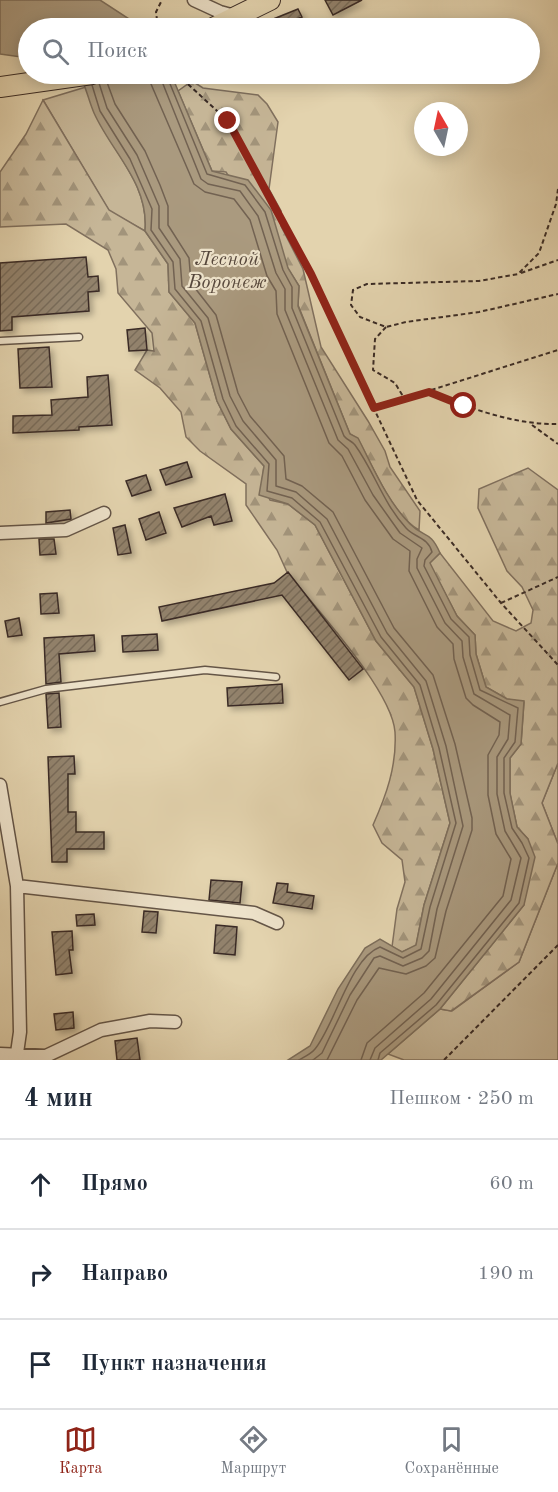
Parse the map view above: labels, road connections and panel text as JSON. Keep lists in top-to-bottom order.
{
  "water": ["Лесной Воронеж"],
  "north": "top",
  "page": {
    "search": "Поиск",
    "heading": ["4 мин", "Пешком · 250 m"],
    "list": [
      ["Прямо", "60 m"],
      ["Направо", "190 m"],
      "Пункт назначения"
    ],
    "nav": ["Карта", "Маршрут", "Сохранённые"]
  }
}
